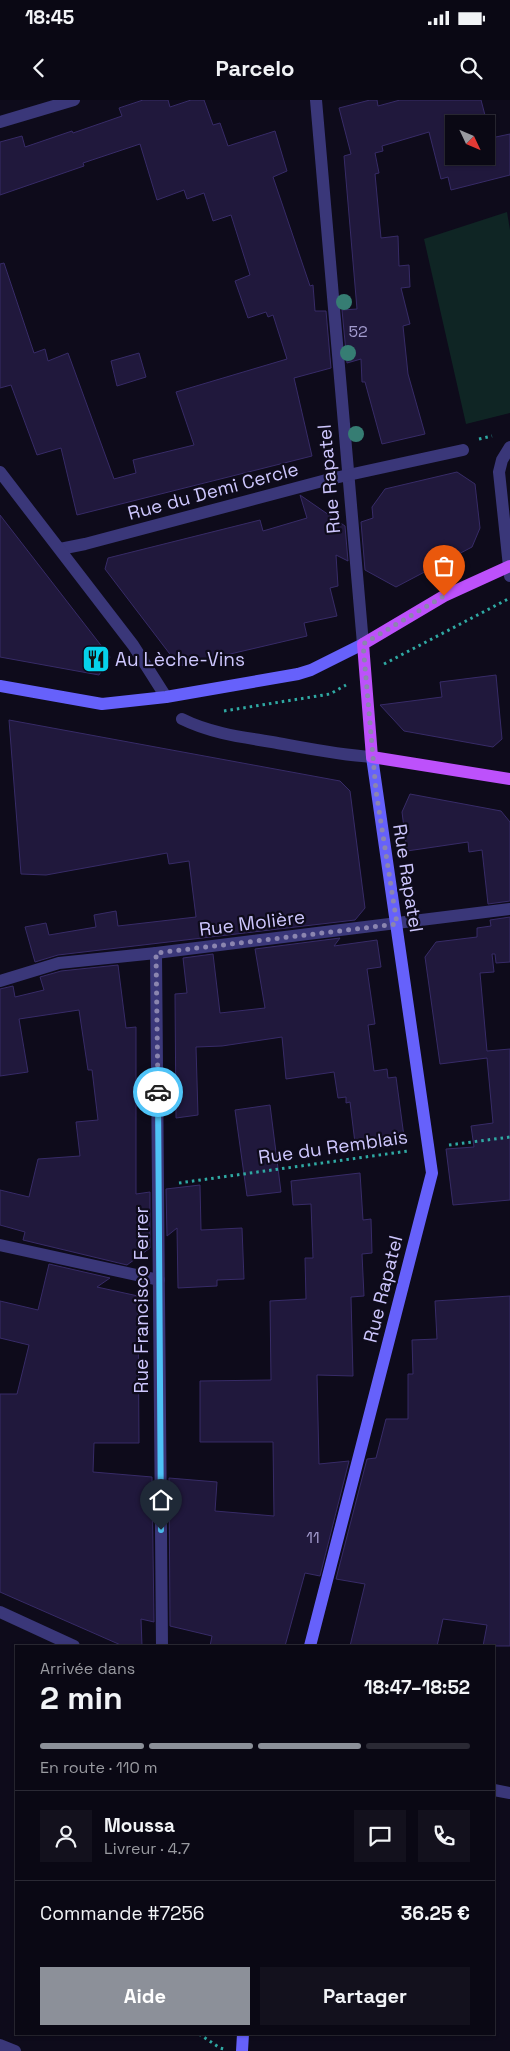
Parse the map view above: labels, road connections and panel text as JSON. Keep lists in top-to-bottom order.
{
  "streets": {
    "main road": ["Rue Rapatel"],
    "street": ["Rue du Demi Cercle", "Rue Molière", "Rue Francisco Ferrer"],
    "path": ["Rue du Remblais"]
  },
  "crossings": [
    ["Rue Rapatel", "Rue du Demi Cercle"],
    ["Rue Rapatel", "Rue Molière"],
    ["Rue Rapatel", "Rue du Remblais"],
    ["Rue Molière", "Rue Francisco Ferrer"],
    ["Rue du Remblais", "Rue Francisco Ferrer"]
  ],
  "places": {
    "restaurant": ["Au Lèche-Vins"]
  },
  "house_numbers": ["52", "11"],
  "north": "bottom right",
  "page": {
    "status": "18:45",
    "header": "Parcelo",
    "heading": ["2 min", "Arrivée dans", "18:47–18:52"],
    "panel": [
      "Moussa",
      "Livreur · 4.7",
      "Commande #7256",
      "36.25 €"
    ],
    "bar": "En route · 110 m",
    "buttons": ["Aide", "Partager"]
  }
}
